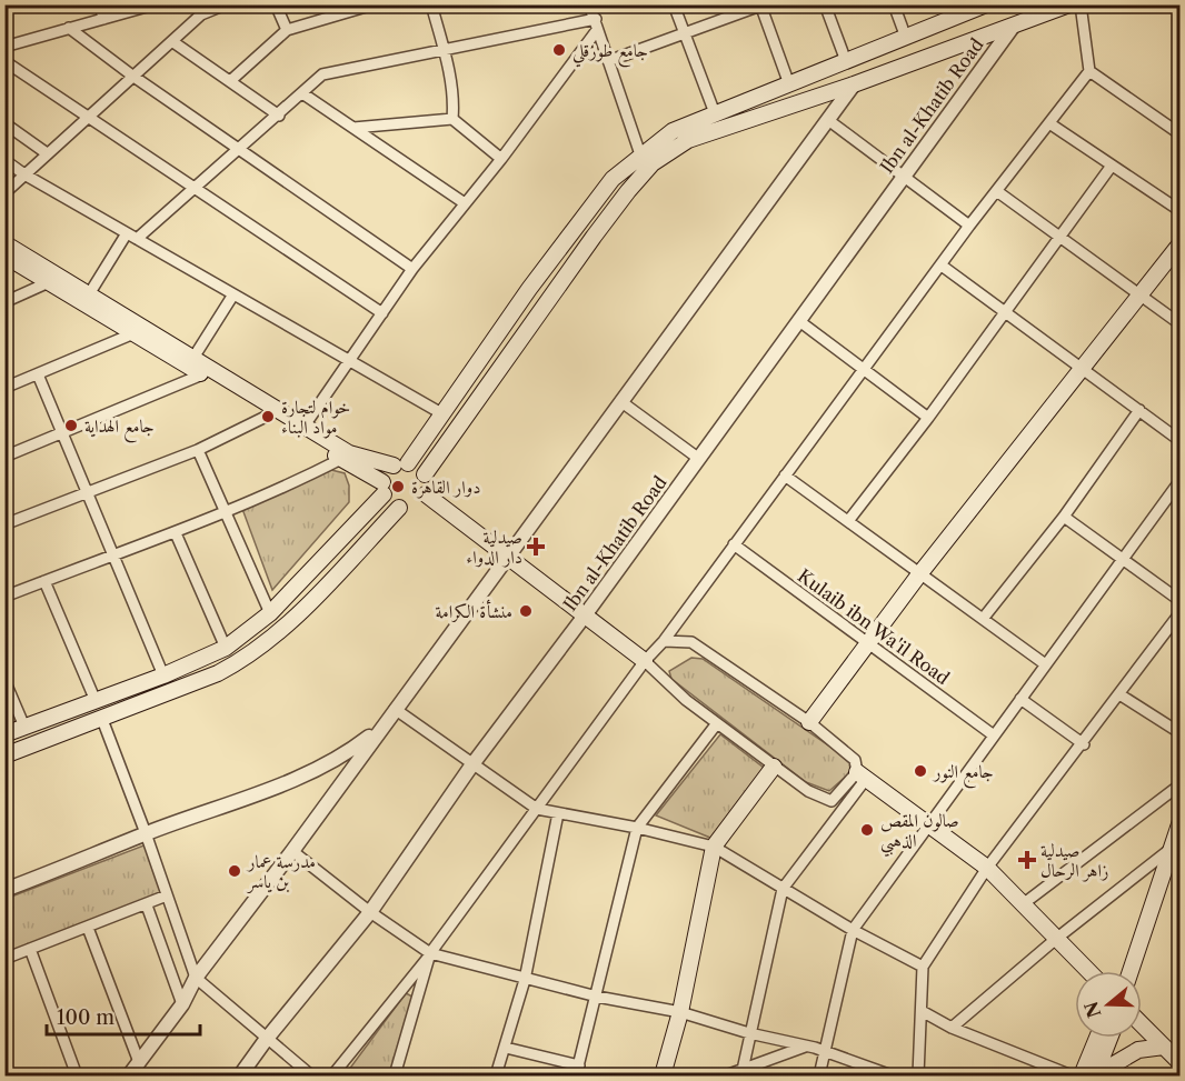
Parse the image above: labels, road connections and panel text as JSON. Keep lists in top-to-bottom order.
{
  "streets": {
    "street": ["Ibn al-Khatib Road", "Kulaib ibn Wa'il Road"]
  },
  "places": {
    "other": [
      "جامع طوزقلي",
      "خوام لتجارة مواد البناء",
      "جامع الهداية",
      "دوار القاهرة",
      "منشأة الكرامة",
      "جامع النور",
      "صالون المقص الذهبي",
      "مدرسة عمار بن ياسر"
    ],
    "health": ["صيدلية دار الدواء", "صيدلية زاهر الرحال"]
  },
  "scale_bar": "100 m",
  "north": "left"
}
